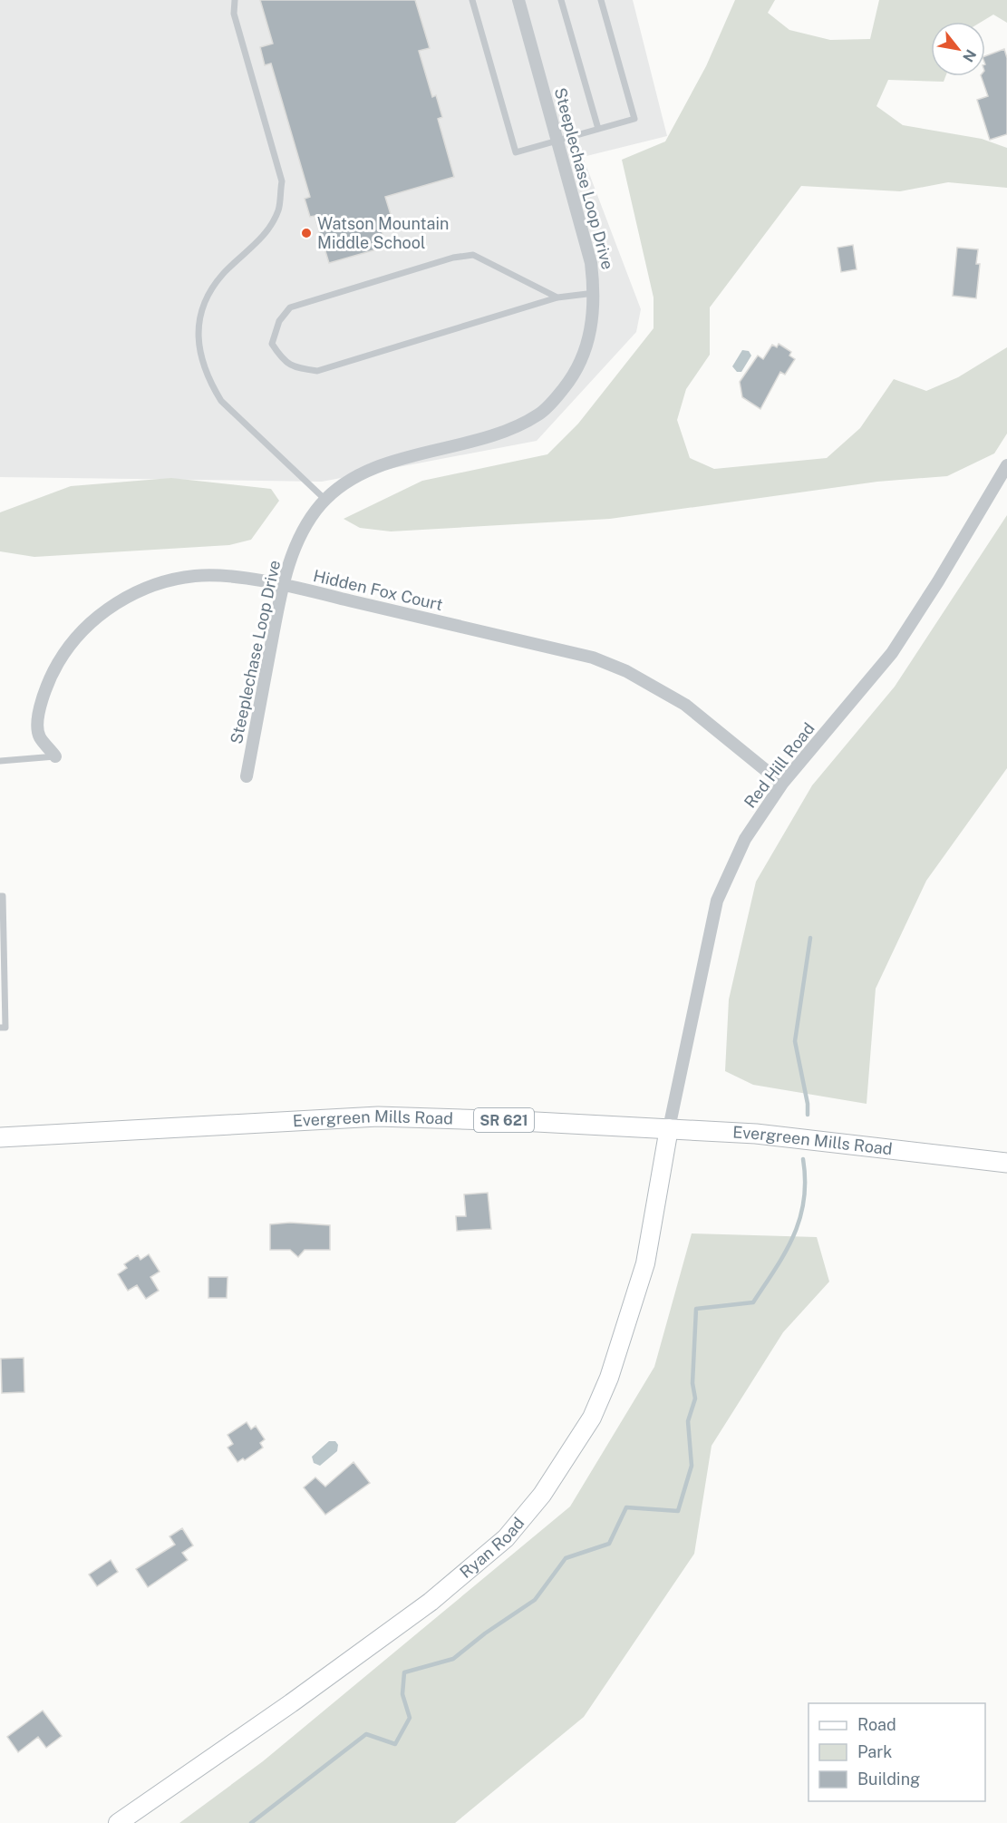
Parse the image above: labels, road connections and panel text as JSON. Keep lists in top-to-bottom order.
{
  "streets": {
    "main road": ["Evergreen Mills Road", "SR 621", "Ryan Road"],
    "street": ["Steeplechase Loop Drive", "Hidden Fox Court", "Red Hill Road"]
  },
  "crossings": [
    ["Steeplechase Loop Drive", "Hidden Fox Court"],
    ["Hidden Fox Court", "Red Hill Road"],
    ["Red Hill Road", "Evergreen Mills Road"],
    ["Red Hill Road", "Ryan Road"],
    ["Evergreen Mills Road", "Ryan Road"]
  ],
  "places": ["Watson Mountain Middle School"],
  "legend": ["Road", "Park", "Building"],
  "north": "bottom right"
}
